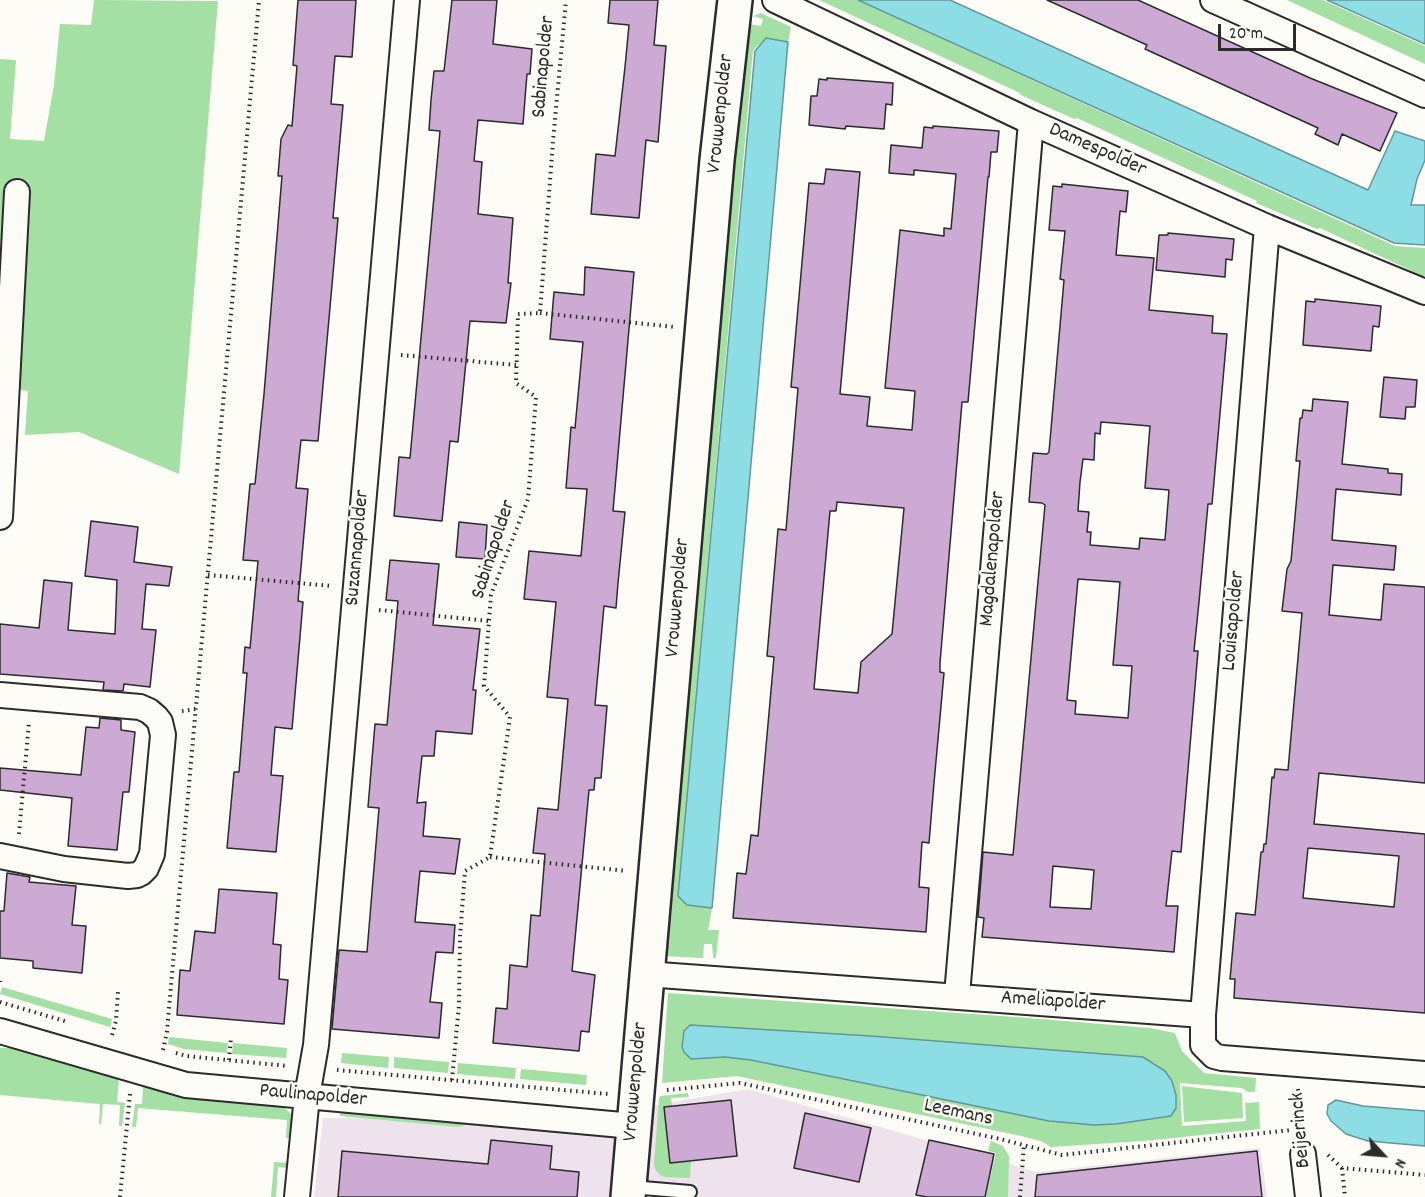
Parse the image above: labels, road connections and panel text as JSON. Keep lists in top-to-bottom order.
{
  "streets": {
    "street": [
      "Vrouwenpolder",
      "Damespolder",
      "Suzannapolder",
      "Magdalenapolder",
      "Louisapolder",
      "Ameliapolder",
      "Paulinapolder",
      "Beijerinck"
    ],
    "path": ["Sabinapolder", "Leemans"]
  },
  "crossings": [
    ["Vrouwenpolder", "Ameliapolder"],
    ["Vrouwenpolder", "Paulinapolder"],
    ["Vrouwenpolder", "Leemans"],
    ["Damespolder", "Magdalenapolder"],
    ["Damespolder", "Louisapolder"],
    ["Suzannapolder", "Paulinapolder"],
    ["Magdalenapolder", "Ameliapolder"],
    ["Louisapolder", "Ameliapolder"],
    ["Leemans", "Beijerinck"]
  ],
  "scale_bar": "20 m",
  "north": "bottom right"
}
